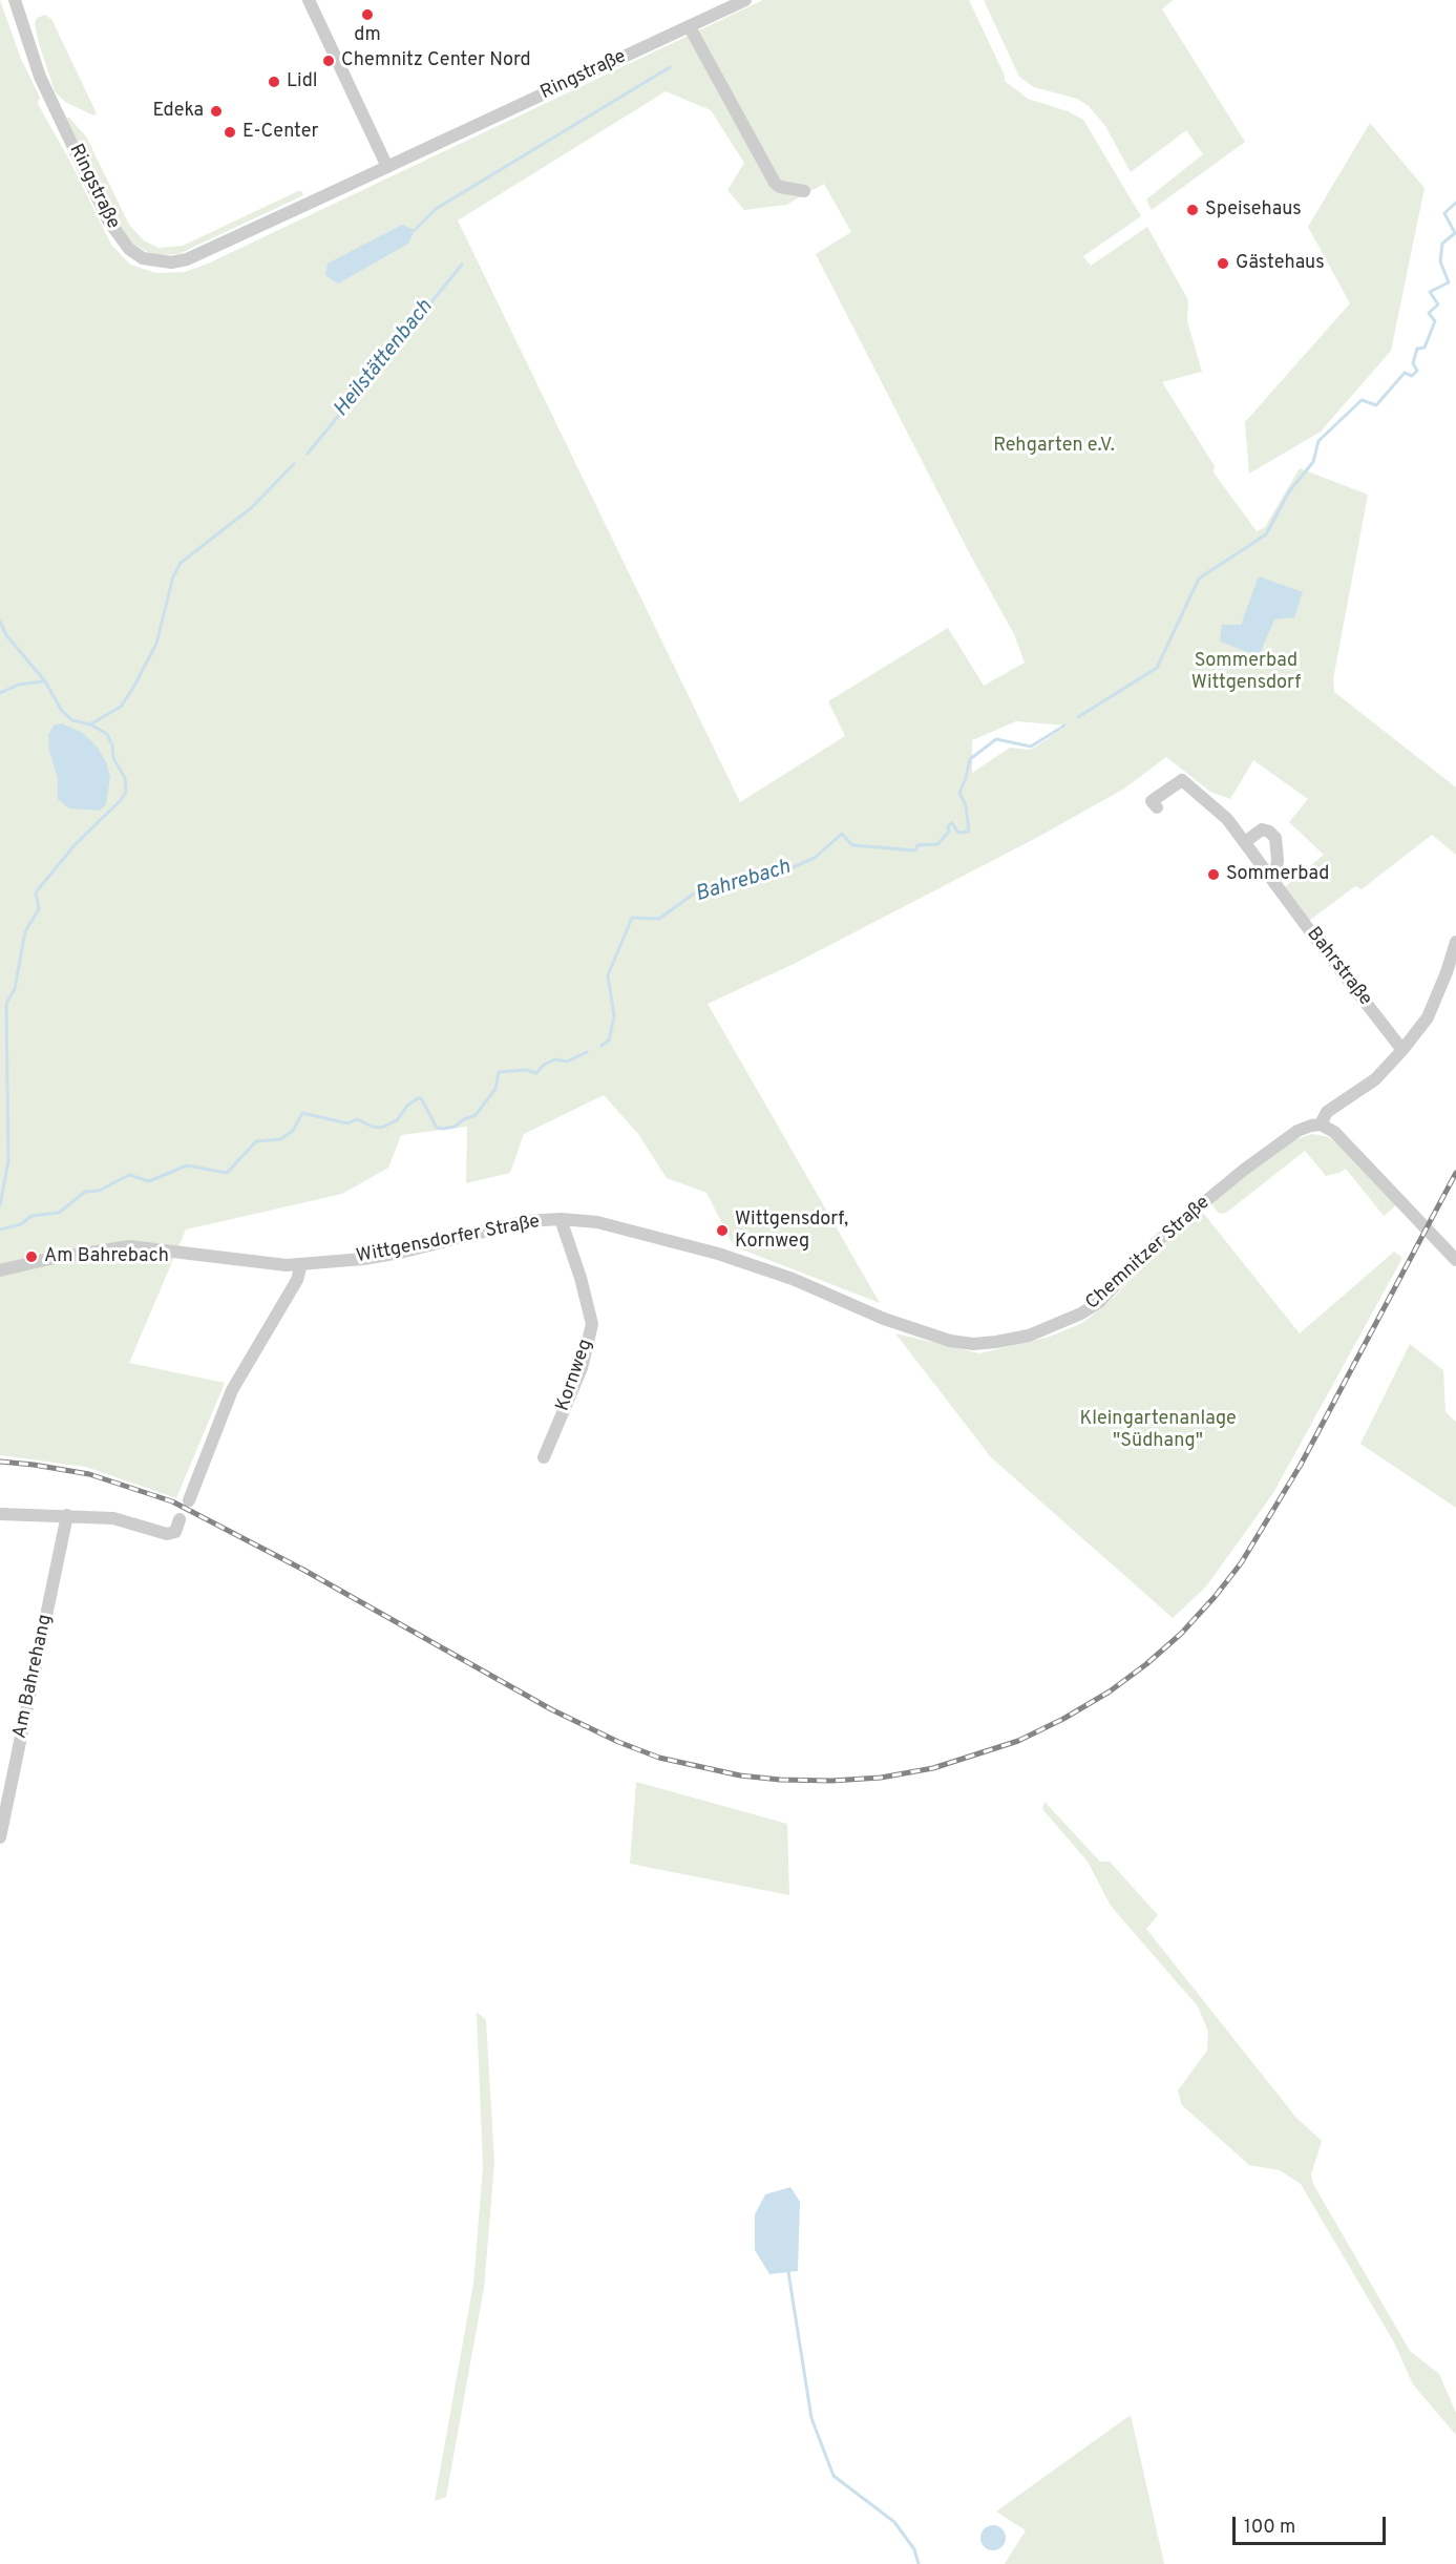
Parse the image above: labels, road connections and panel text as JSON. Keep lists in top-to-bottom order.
{
  "streets": {
    "street": [
      "Ringstraße",
      "Bahrstraße",
      "Wittgensdorfer Straße",
      "Chemnitzer Straße",
      "Kornweg",
      "Am Bahrehang"
    ]
  },
  "crossings": [
    ["Wittgensdorfer Straße", "Chemnitzer Straße"],
    ["Wittgensdorfer Straße", "Kornweg"]
  ],
  "water": ["Heilstättenbach", "Bahrebach"],
  "parks": ["Rehgarten e.V.", "Sommerbad Wittgensdorf", "Kleingartenanlage \"Südhang\""],
  "places": [
    "dm",
    "Chemnitz Center Nord",
    "Lidl",
    "Edeka",
    "E-Center",
    "Speisehaus",
    "Gästehaus",
    "Sommerbad",
    "Wittgensdorf, Kornweg",
    "Am Bahrebach"
  ],
  "scale_bar": "100 m"
}
